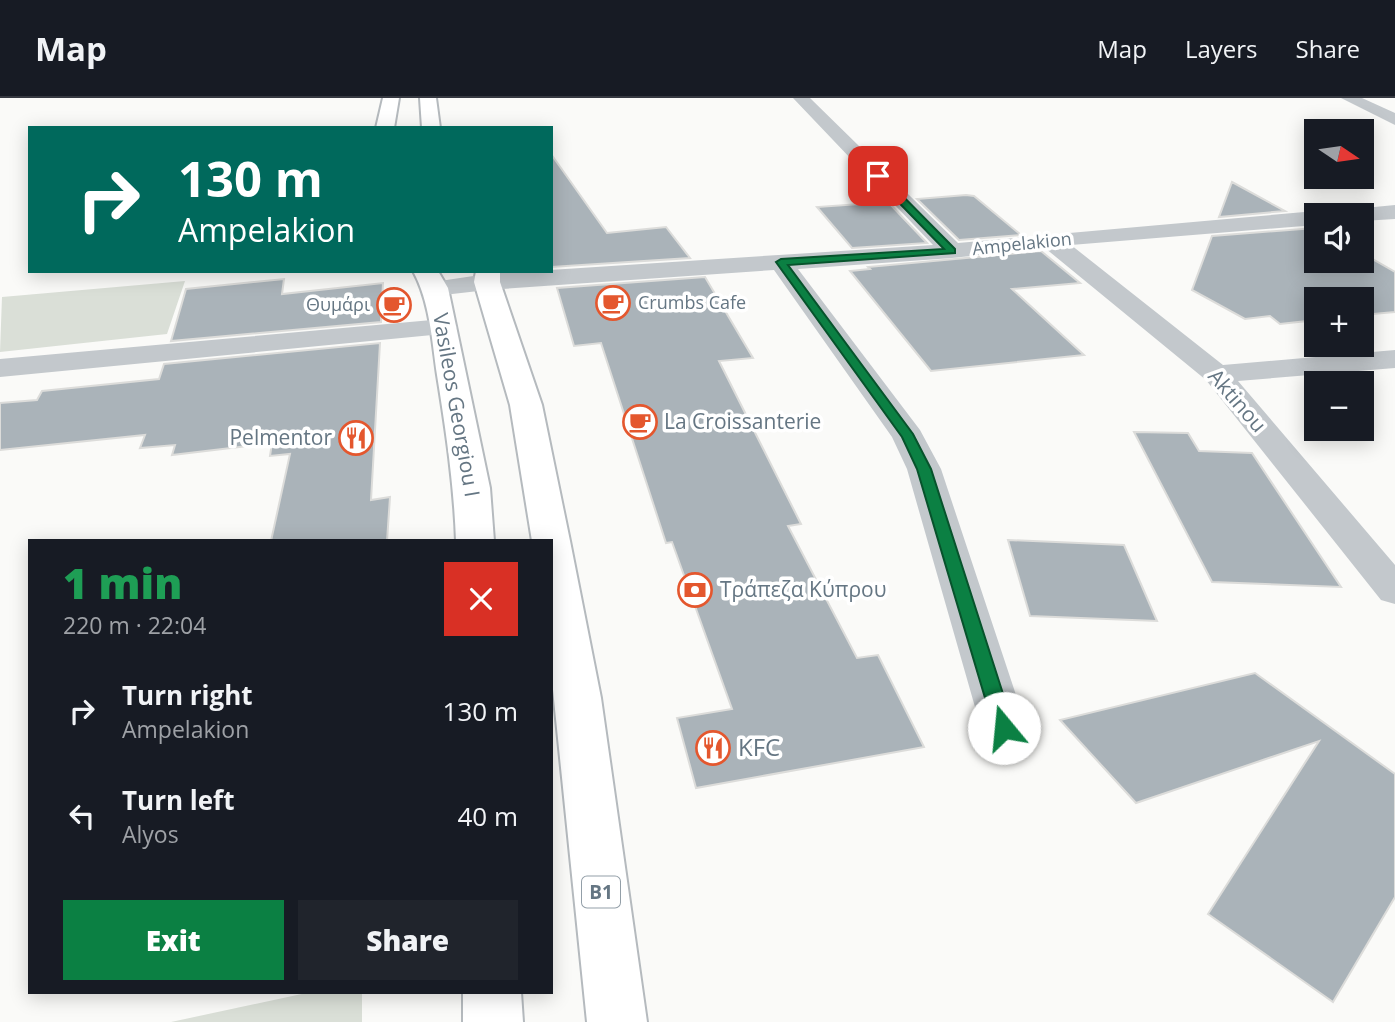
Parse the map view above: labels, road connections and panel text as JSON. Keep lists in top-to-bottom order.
{
  "streets": {
    "main road": ["Vasileos Georgiou I", "B1"],
    "street": ["Ampelakion", "Aktinou"]
  },
  "crossings": [
    ["Ampelakion", "Aktinou"],
    ["Ampelakion", "Vasileos Georgiou I"],
    ["Ampelakion", "B1"]
  ],
  "places": {
    "cafe": ["Crumbs Cafe", "Θυμάρι", "La Croissanterie"],
    "restaurant": ["Pelmentor", "KFC"],
    "bank": ["Τράπεζα Κύπρου"]
  },
  "north": "right",
  "page": {
    "header": "Map",
    "nav": ["Map", "Layers", "Share"],
    "map_buttons": ["+", "−"],
    "turn": ["130 m", "Ampelakion"],
    "heading": ["1 min", "220 m · 22:04"],
    "list": [
      {
        "name": "Turn right",
        "note": "Ampelakion",
        "value": "130 m"
      },
      {
        "name": "Turn left",
        "note": "Alyos",
        "value": "40 m"
      }
    ],
    "buttons": ["Exit", "Share"]
  }
}
